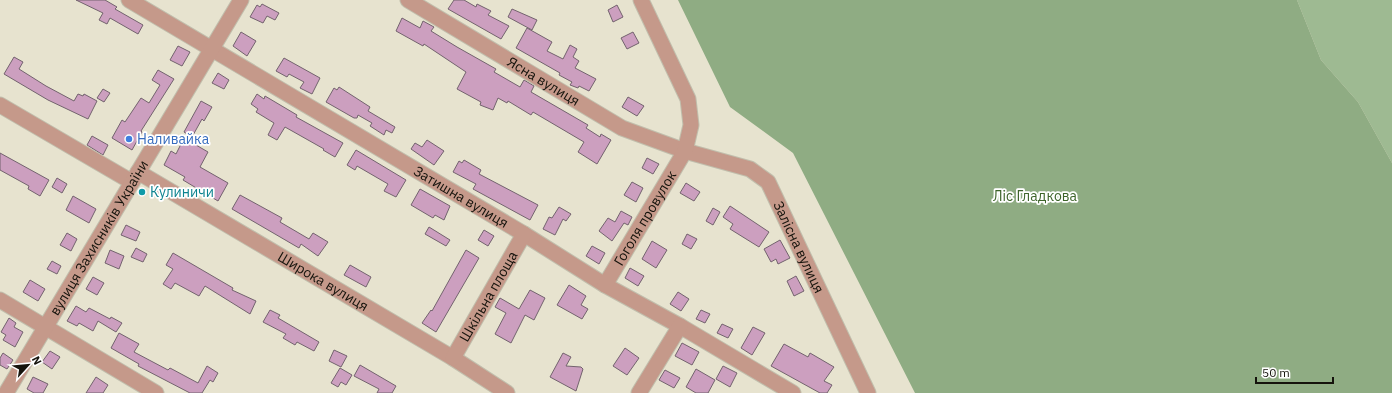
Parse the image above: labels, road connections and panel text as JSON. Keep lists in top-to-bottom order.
{
  "streets": {
    "street": [
      "Ясна вулиця",
      "Затишна вулиця",
      "Гоголя провулок",
      "вулиця Захисників України",
      "Залісна вулиця",
      "Широка вулиця",
      "Шкільна площа"
    ]
  },
  "crossings": [
    ["Ясна вулиця", "Гоголя провулок"],
    ["Ясна вулиця", "Залісна вулиця"],
    ["Затишна вулиця", "Гоголя провулок"],
    ["Затишна вулиця", "вулиця Захисників України"],
    ["Затишна вулиця", "Шкільна площа"],
    ["Гоголя провулок", "Залісна вулиця"],
    ["вулиця Захисників України", "Широка вулиця"],
    ["Широка вулиця", "Шкільна площа"]
  ],
  "parks": ["Ліс Гладкова"],
  "places": ["Наливайка", "Кулиничи"],
  "scale_bar": "50 m",
  "north": "top right"
}
